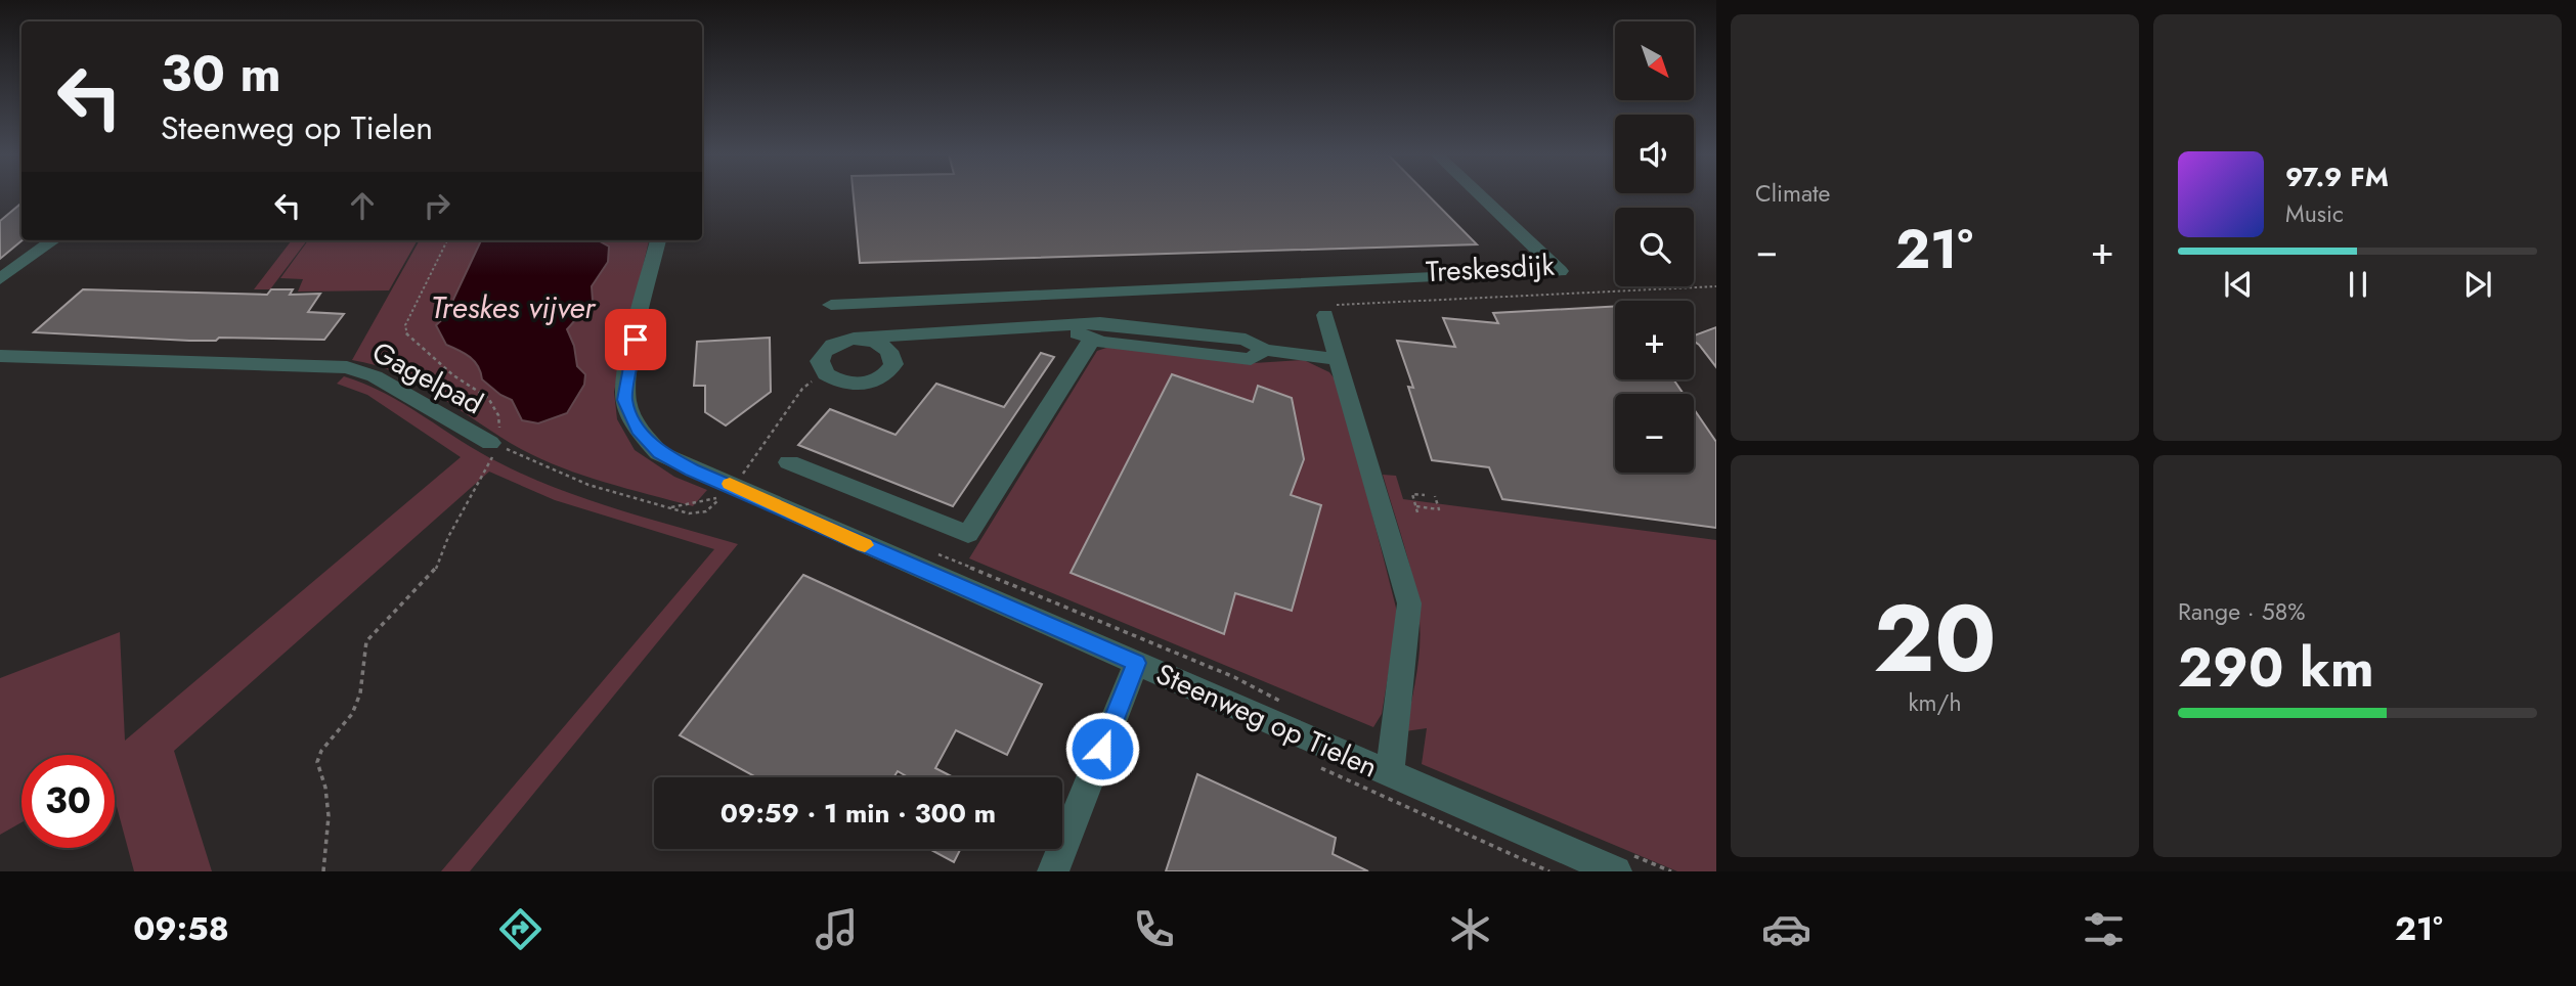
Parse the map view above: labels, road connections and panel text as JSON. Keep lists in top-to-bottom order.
{
  "streets": {
    "street": ["Gagelpad", "Steenweg op Tielen"],
    "path": ["Treskesdijk"]
  },
  "water": ["Treskes vijver"],
  "north": "bottom right",
  "page": {
    "tile": [
      "Climate",
      ["20", "km/h"],
      ["Range · 58%", "290 km"]
    ],
    "map_buttons": ["+", "−"],
    "turn": ["30 m", "Steenweg op Tielen"],
    "song": ["97.9 FM", "Music"],
    "heat": ["−", "21°", "+"],
    "limit": "30",
    "trip": "09:59 · 1 min · 300 m",
    "tabs": ["09:58", "21°"]
  }
}
